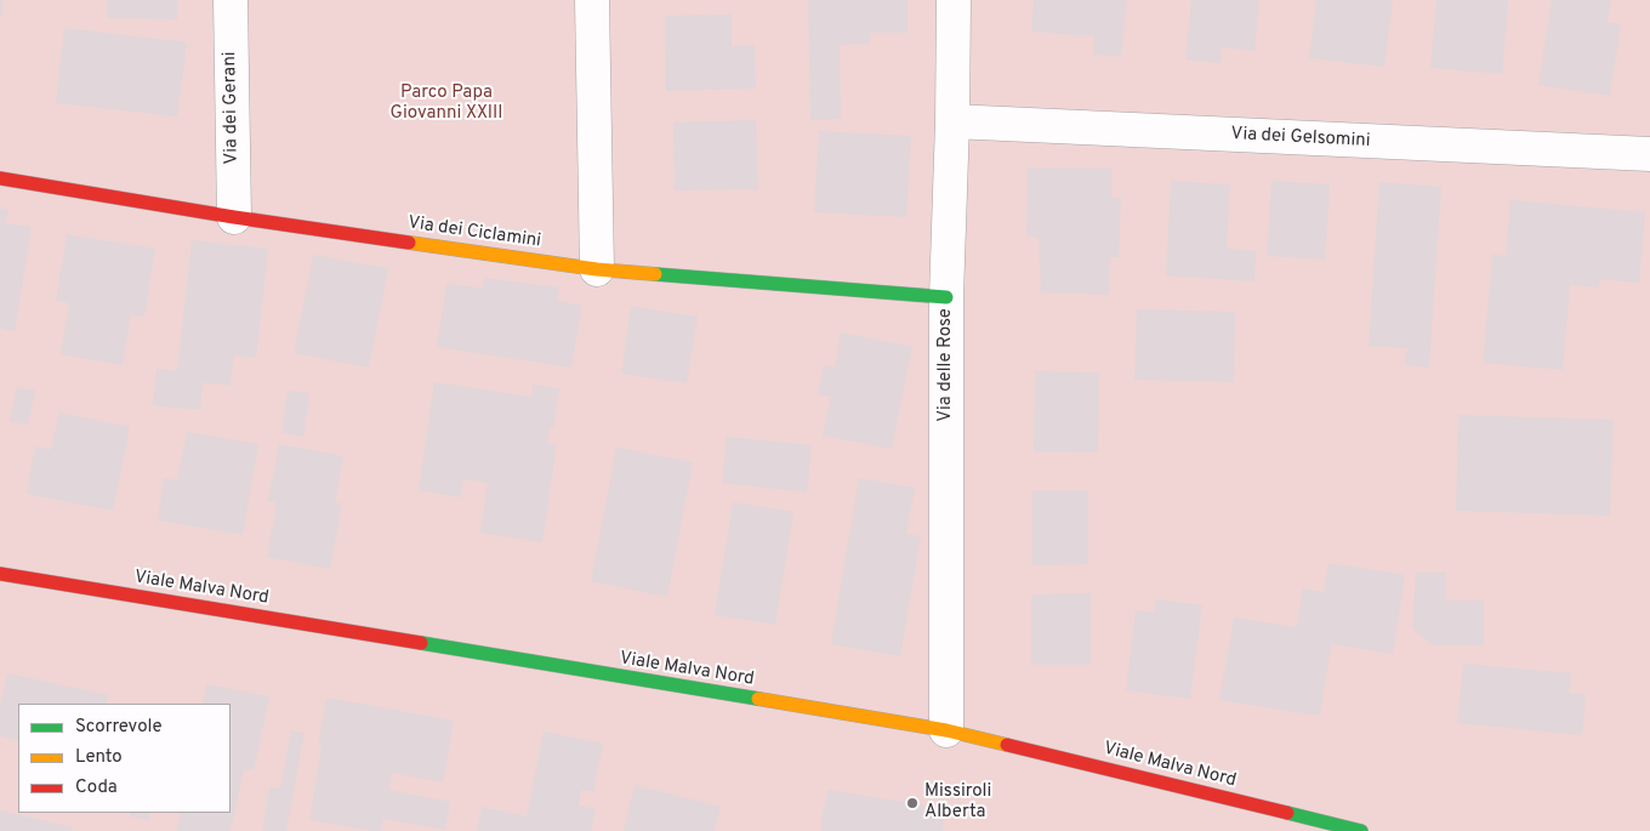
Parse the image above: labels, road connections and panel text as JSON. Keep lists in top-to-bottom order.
{
  "streets": {
    "street": [
      "Via dei Gerani",
      "Via dei Gelsomini",
      "Via dei Ciclamini",
      "Via delle Rose",
      "Viale Malva Nord"
    ]
  },
  "crossings": [
    ["Via dei Gerani", "Via dei Ciclamini"],
    ["Via dei Gelsomini", "Via delle Rose"],
    ["Via dei Ciclamini", "Via delle Rose"],
    ["Via delle Rose", "Viale Malva Nord"]
  ],
  "parks": ["Parco Papa Giovanni XXIII"],
  "places": ["Missiroli Alberta"],
  "legend": ["Scorrevole", "Lento", "Coda"]
}
